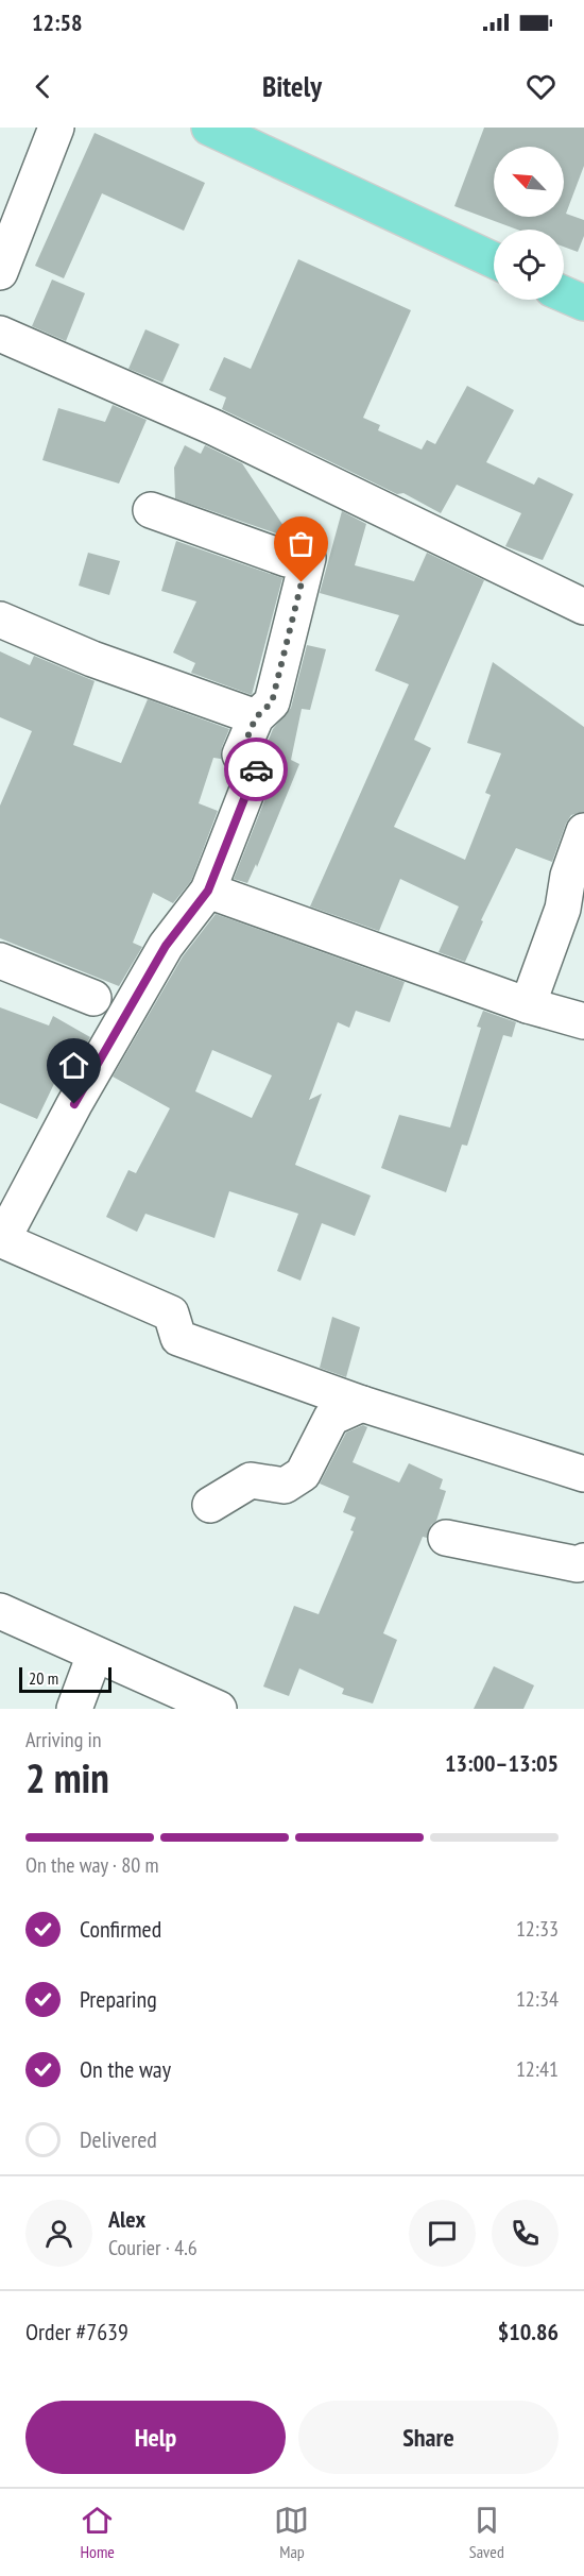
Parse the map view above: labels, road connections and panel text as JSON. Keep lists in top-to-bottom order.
{
  "scale_bar": "20 m",
  "north": "top left",
  "page": {
    "status": "12:58",
    "header": "Bitely",
    "scale": "20 m",
    "heading": ["2 min", "Arriving in", "13:00–13:05"],
    "panel": [
      "Alex",
      "Courier · 4.6",
      "Order #7639",
      "$10.86"
    ],
    "bar": "On the way · 80 m",
    "list": [
      ["Confirmed", "12:33"],
      ["Preparing", "12:34"],
      ["On the way", "12:41"],
      "Delivered"
    ],
    "buttons": ["Help", "Share"],
    "tabs": ["Home", "Map", "Saved"]
  }
}
